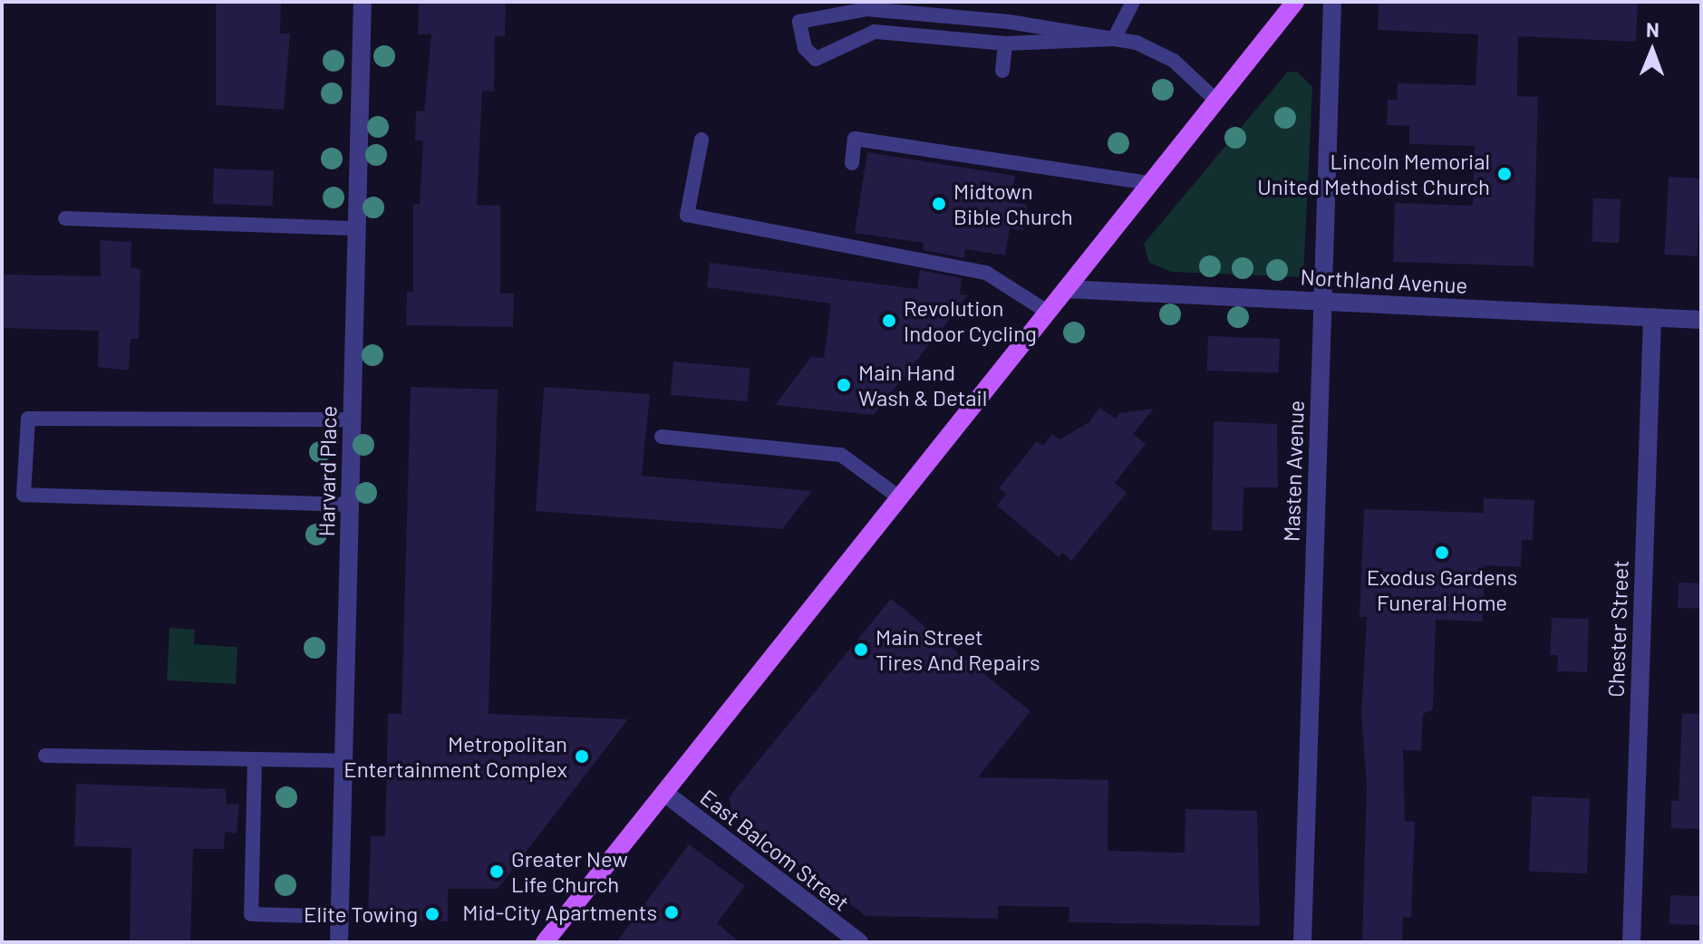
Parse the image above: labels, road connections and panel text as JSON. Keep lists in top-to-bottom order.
{
  "streets": {
    "street": [
      "Northland Avenue",
      "Harvard Place",
      "Masten Avenue",
      "Chester Street",
      "East Balcom Street"
    ]
  },
  "crossings": [
    ["Northland Avenue", "Masten Avenue"],
    ["Northland Avenue", "Chester Street"]
  ],
  "places": [
    "Lincoln Memorial United Methodist Church",
    "Midtown Bible Church",
    "Revolution Indoor Cycling",
    "Main Hand Wash & Detail",
    "Exodus Gardens Funeral Home",
    "Main Street Tires And Repairs",
    "Metropolitan Entertainment Complex",
    "Greater New Life Church",
    "Mid-City Apartments",
    "Elite Towing"
  ],
  "north": "top"
}
